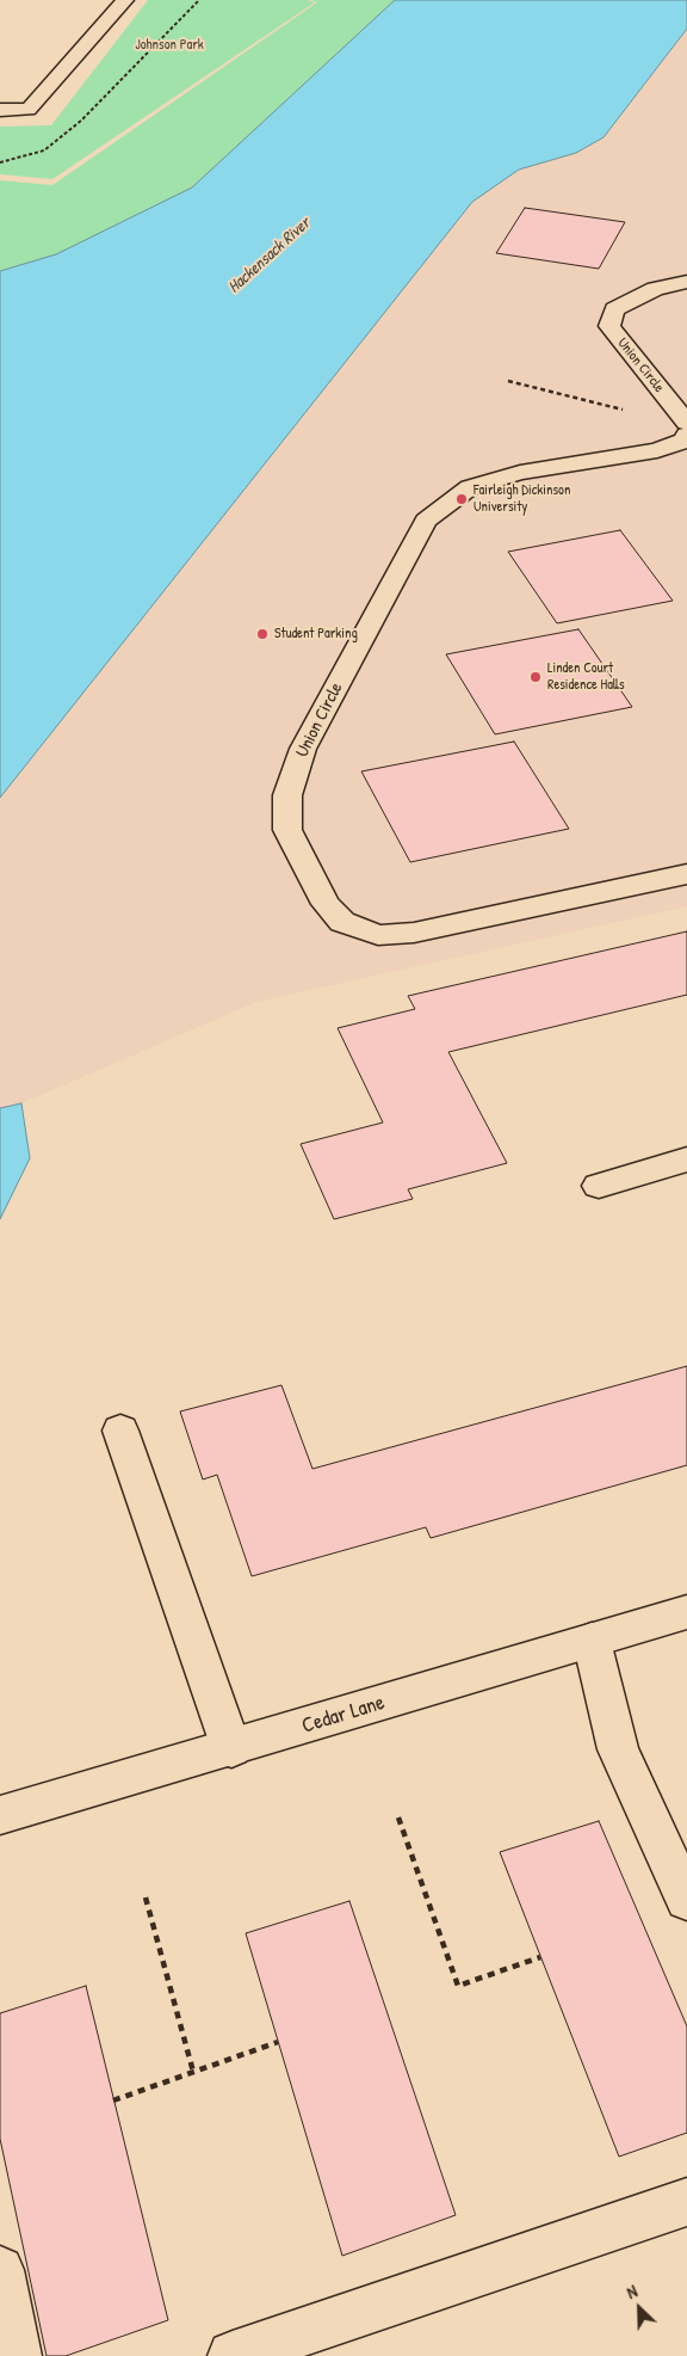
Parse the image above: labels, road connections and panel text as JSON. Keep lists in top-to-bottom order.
{
  "streets": {
    "street": ["Union Circle", "Cedar Lane"]
  },
  "water": ["Hackensack River"],
  "parks": ["Johnson Park"],
  "places": ["Fairleigh Dickinson University", "Student Parking", "Linden Court Residence Halls"],
  "north": "top left"
}
